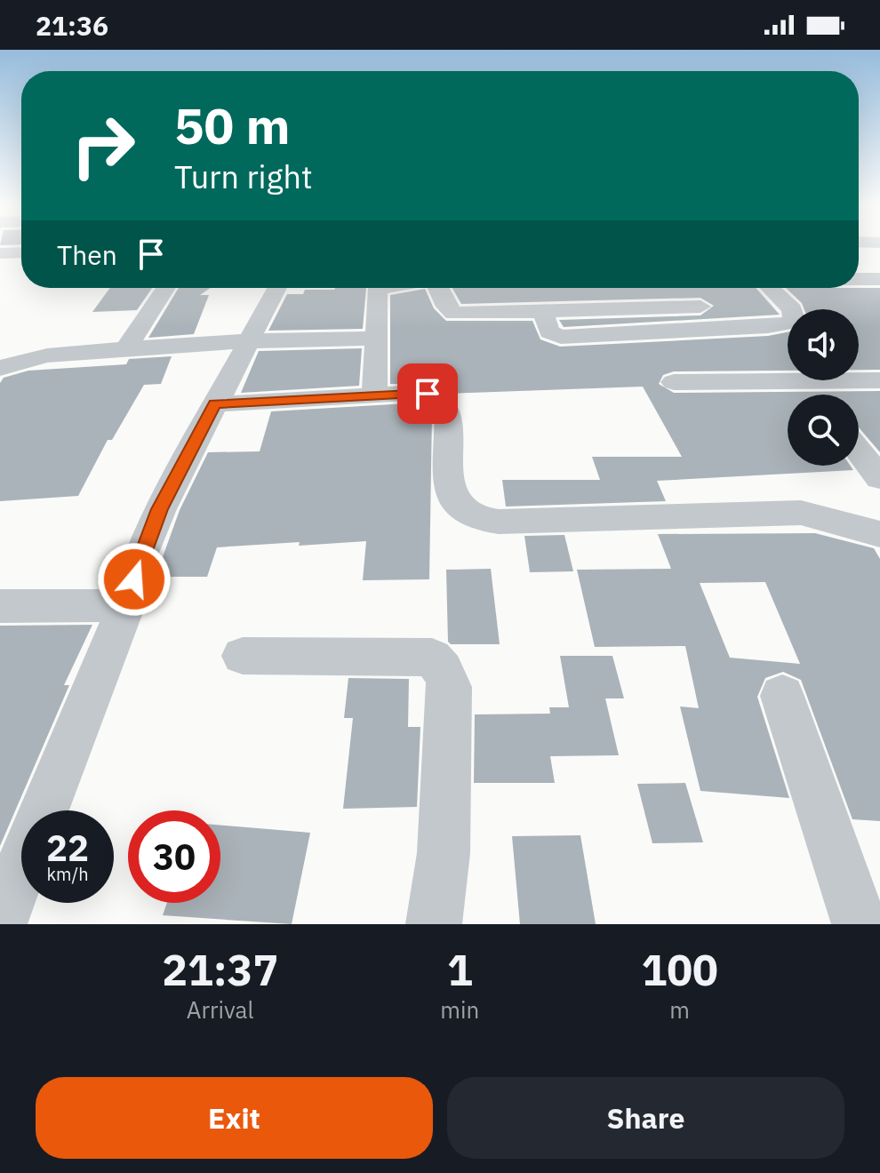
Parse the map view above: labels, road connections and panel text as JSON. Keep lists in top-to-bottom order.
{
  "page": {
    "status": "21:36",
    "turn": ["50 m", "Turn right"],
    "then": "Then",
    "speed": "22 km/h",
    "limit": "30",
    "eta": [
      "21:37",
      "Arrival",
      "1",
      "min",
      "100",
      "m"
    ],
    "buttons": ["Exit", "Share"]
  }
}
